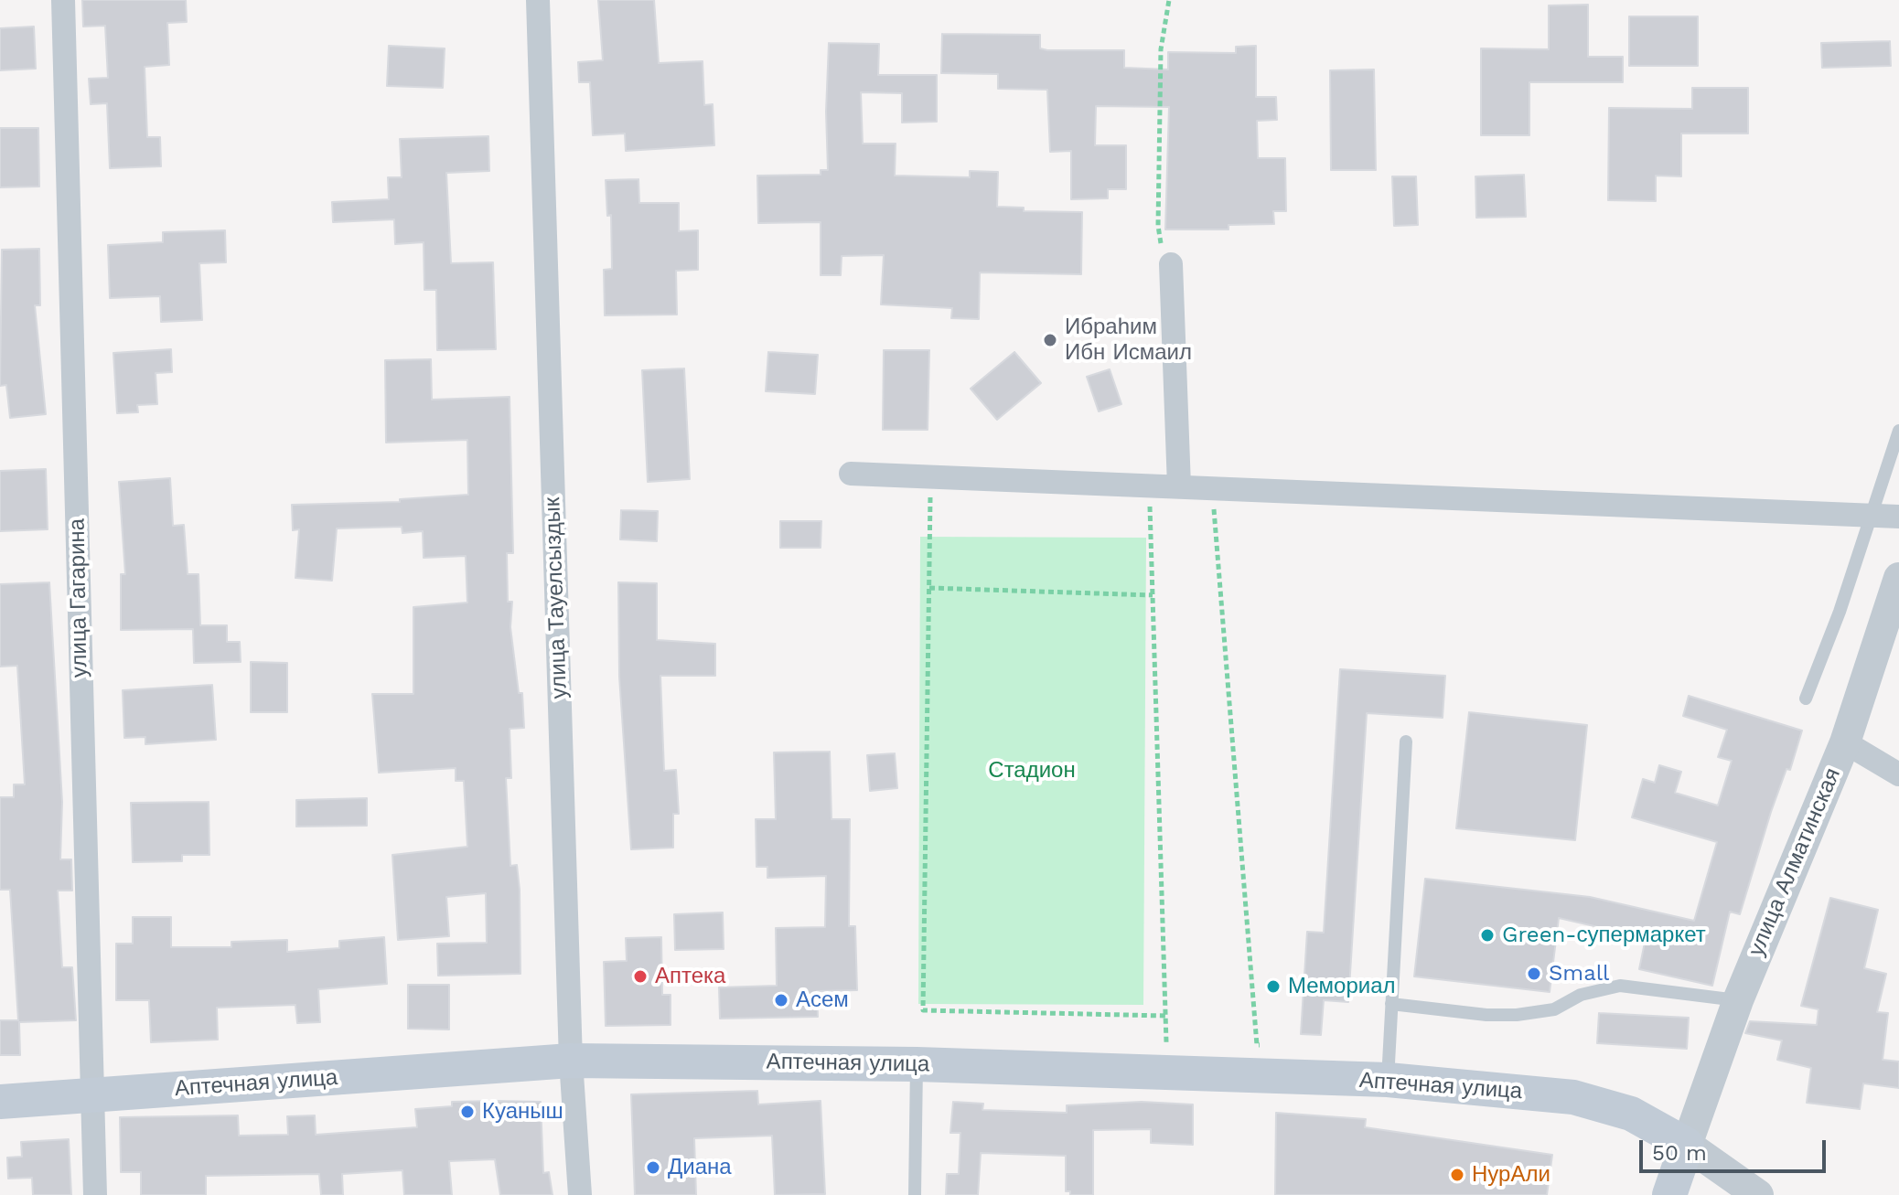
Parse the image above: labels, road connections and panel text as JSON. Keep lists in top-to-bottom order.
{
  "streets": {
    "main road": ["Аптечная улица"],
    "street": ["улица Гагарина", "улица Тауелсыздык", "улица Алматинская"]
  },
  "crossings": [
    ["улица Гагарина", "Аптечная улица"],
    ["улица Тауелсыздык", "Аптечная улица"],
    ["улица Алматинская", "Аптечная улица"]
  ],
  "parks": ["Стадион"],
  "places": [
    "Ибраһим Ибн Исмаил",
    "Green-супермаркет",
    "Small",
    "Аптека",
    "Мемориал",
    "Асем",
    "Куаныш",
    "Диана",
    "НурАли"
  ],
  "scale_bar": "50 m"
}
